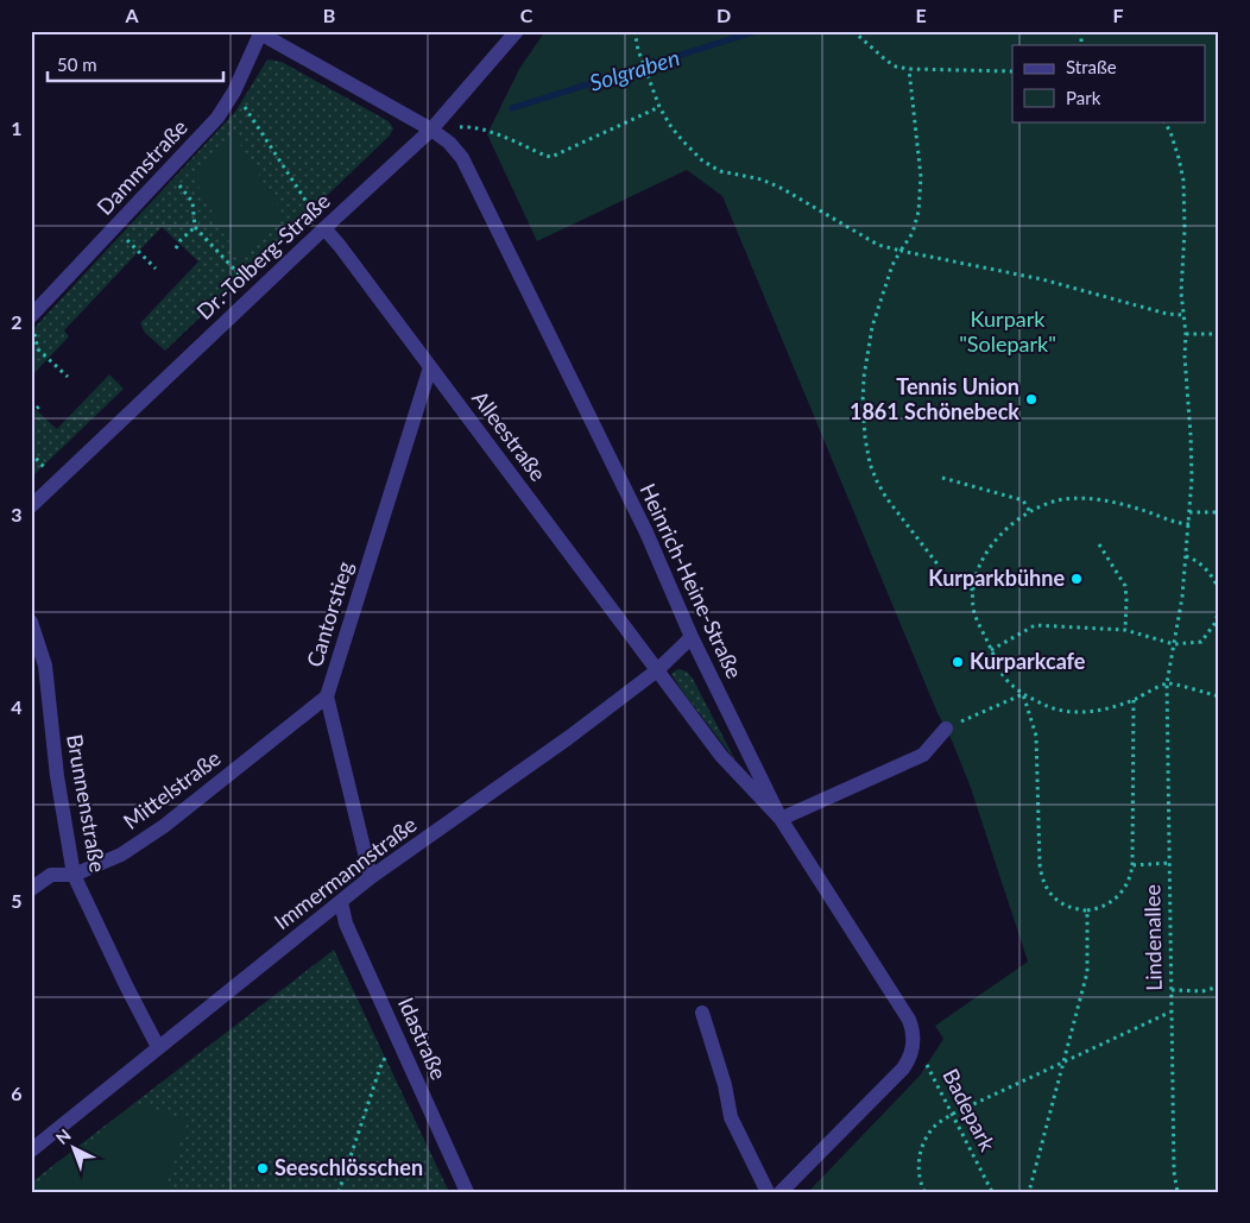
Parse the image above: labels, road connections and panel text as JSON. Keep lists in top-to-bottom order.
{
  "streets": {
    "street": [
      "Dammstraße",
      "Dr.-Tolberg-Straße",
      "Alleestraße",
      "Heinrich-Heine-Straße",
      "Cantorstieg",
      "Mittelstraße",
      "Brunnenstraße",
      "Immermannstraße",
      "Idastraße"
    ],
    "path": ["Lindenallee", "Badepark"]
  },
  "crossings": [
    ["Dammstraße", "Heinrich-Heine-Straße"],
    ["Dr.-Tolberg-Straße", "Alleestraße"],
    ["Dr.-Tolberg-Straße", "Heinrich-Heine-Straße"],
    ["Alleestraße", "Heinrich-Heine-Straße"],
    ["Alleestraße", "Cantorstieg"],
    ["Alleestraße", "Immermannstraße"],
    ["Heinrich-Heine-Straße", "Immermannstraße"],
    ["Heinrich-Heine-Straße", "Badepark"],
    ["Cantorstieg", "Mittelstraße"],
    ["Cantorstieg", "Immermannstraße"],
    ["Mittelstraße", "Brunnenstraße"],
    ["Brunnenstraße", "Immermannstraße"],
    ["Immermannstraße", "Idastraße"]
  ],
  "water": ["Solgraben"],
  "parks": ["Kurpark \"Solepark\""],
  "places": [
    "Tennis Union 1861 Schönebeck",
    "Kurparkbühne",
    "Kurparkcafe",
    "Seeschlösschen"
  ],
  "legend": ["Straße", "Park"],
  "scale_bar": "50 m",
  "north": "top left",
  "grid": {
    "columns": [
      "A",
      "B",
      "C",
      "D",
      "E",
      "F"
    ],
    "rows": [
      "1",
      "2",
      "3",
      "4",
      "5",
      "6"
    ]
  }
}
